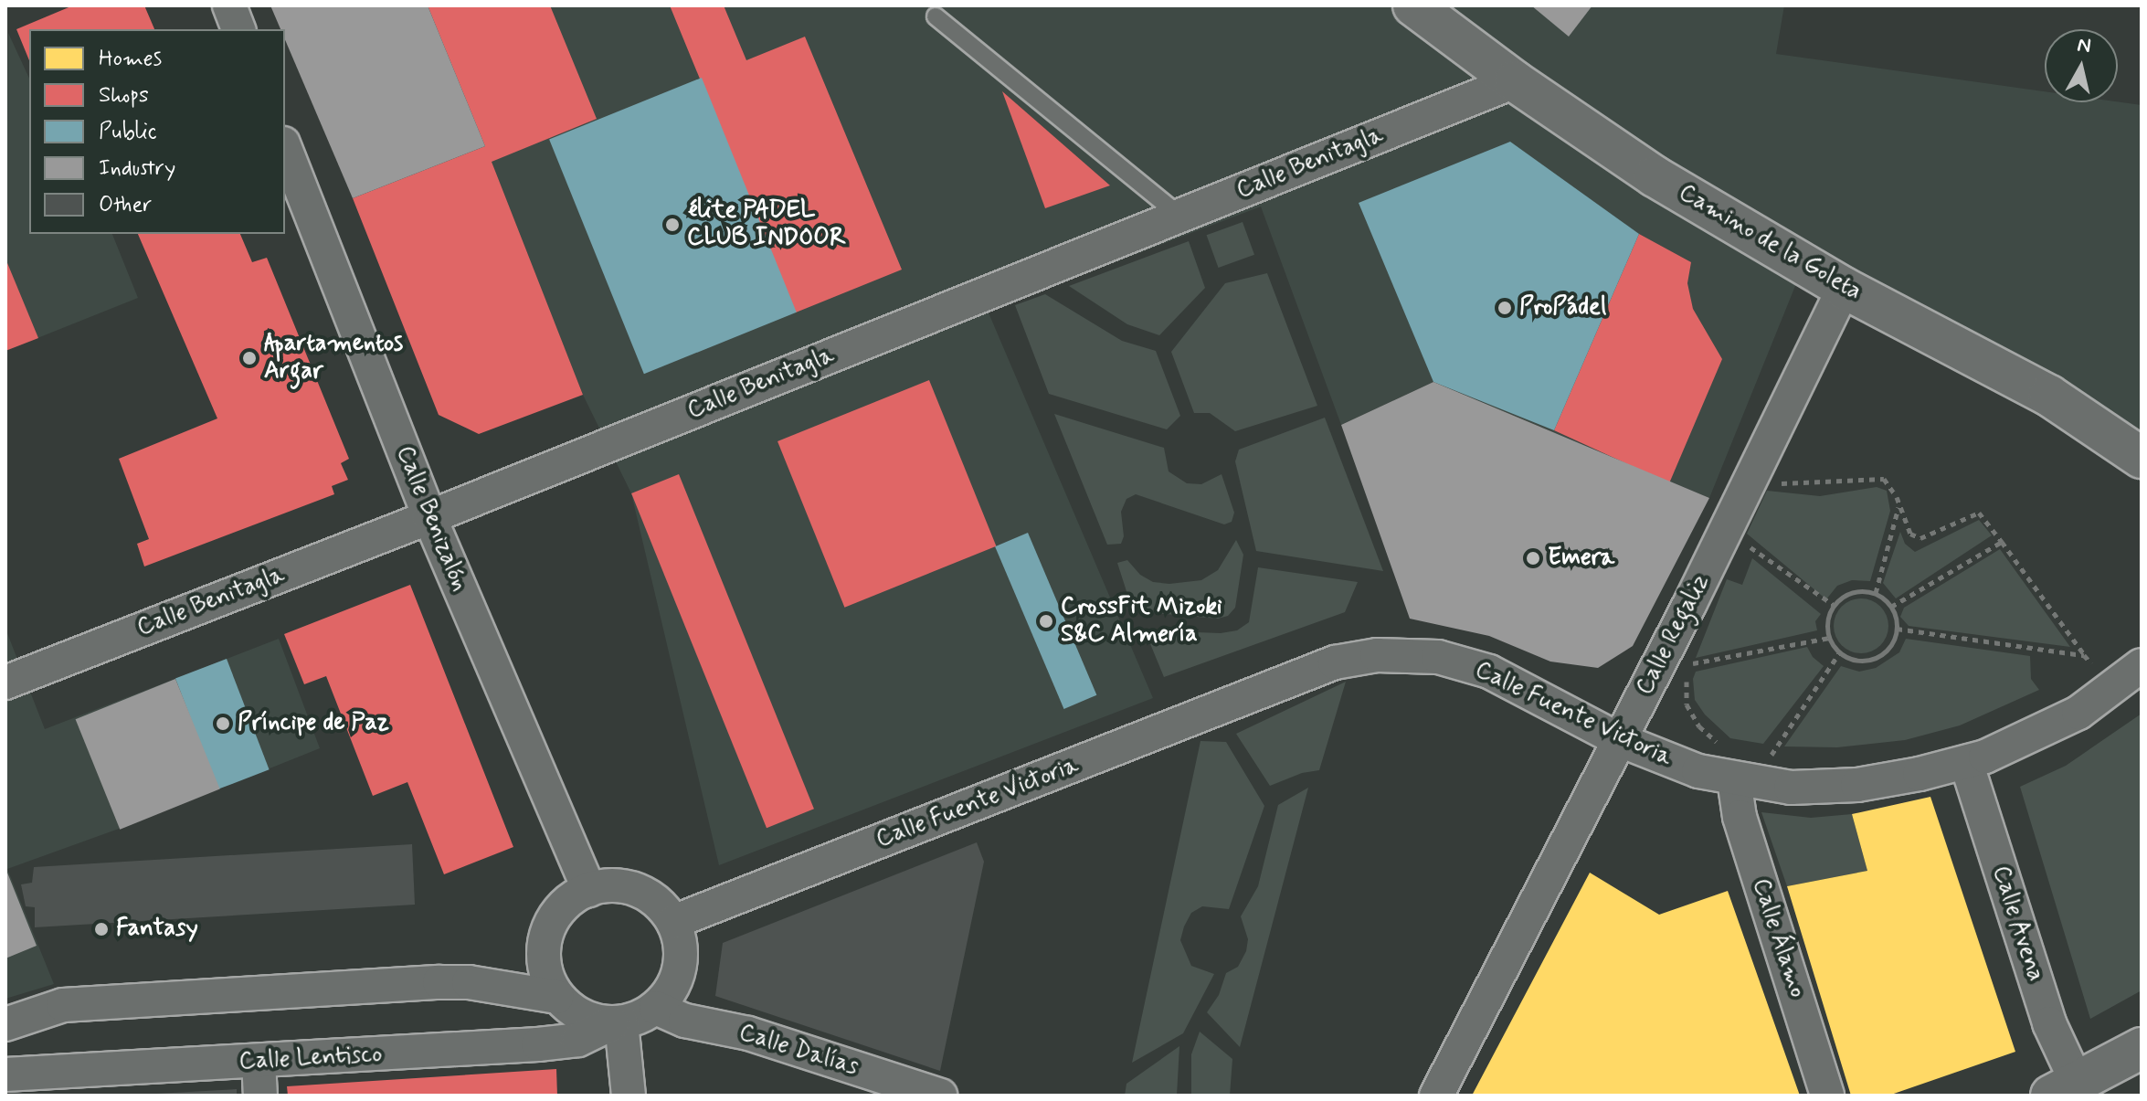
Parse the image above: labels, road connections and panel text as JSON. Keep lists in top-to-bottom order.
{
  "streets": {
    "main road": ["Camino de la Goleta"],
    "street": [
      "Calle Benitagla",
      "Calle Benizalón",
      "Calle Regaliz",
      "Calle Fuente Victoria",
      "Calle Avena",
      "Calle Álamo",
      "Calle Dalías",
      "Calle Lentisco"
    ]
  },
  "crossings": [
    ["Calle Benitagla", "Camino de la Goleta"],
    ["Calle Benitagla", "Calle Benizalón"],
    ["Camino de la Goleta", "Calle Regaliz"],
    ["Calle Benizalón", "Calle Fuente Victoria"],
    ["Calle Benizalón", "Calle Dalías"],
    ["Calle Benizalón", "Calle Lentisco"],
    ["Calle Regaliz", "Calle Fuente Victoria"],
    ["Calle Fuente Victoria", "Calle Avena"],
    ["Calle Fuente Victoria", "Calle Álamo"],
    ["Calle Fuente Victoria", "Calle Dalías"],
    ["Calle Fuente Victoria", "Calle Lentisco"],
    ["Calle Dalías", "Calle Lentisco"]
  ],
  "places": [
    "élite PADEL CLUB INDOOR",
    "ProPádel",
    "Apartamentos Argar",
    "Emera",
    "CrossFit Mizoki S&C Almería",
    "Príncipe de Paz",
    "Fantasy"
  ],
  "legend": [
    "Homes",
    "Shops",
    "Public",
    "Industry",
    "Other"
  ],
  "north": "top"
}
